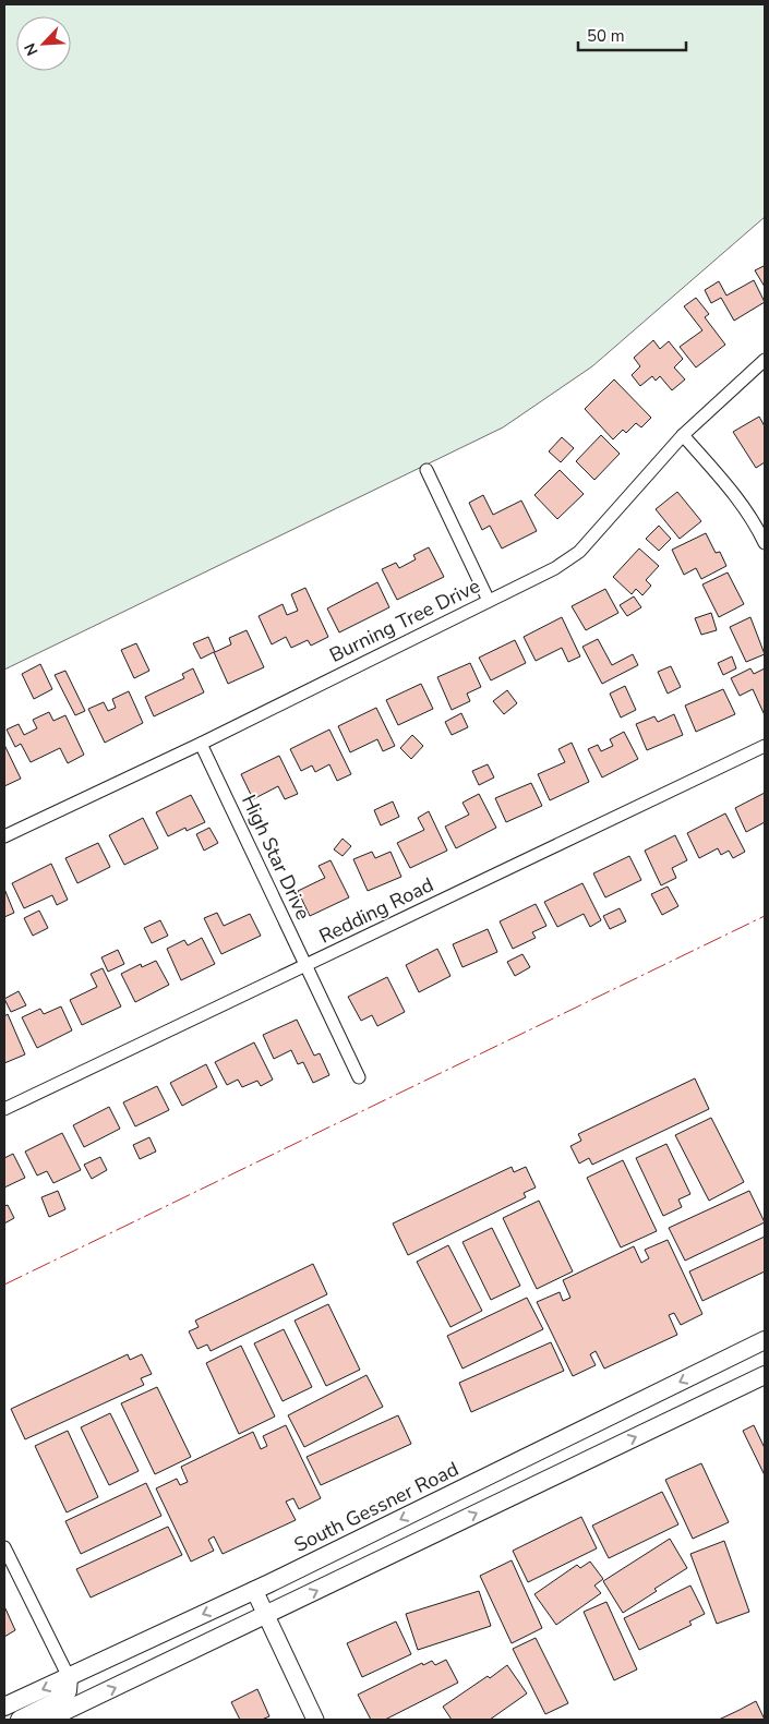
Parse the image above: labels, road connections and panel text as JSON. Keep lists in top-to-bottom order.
{
  "streets": {
    "main road": ["South Gessner Road"],
    "street": ["Burning Tree Drive", "High Star Drive", "Redding Road"]
  },
  "crossings": [
    ["Burning Tree Drive", "High Star Drive"],
    ["High Star Drive", "Redding Road"]
  ],
  "scale_bar": "50 m",
  "north": "bottom left"
}
